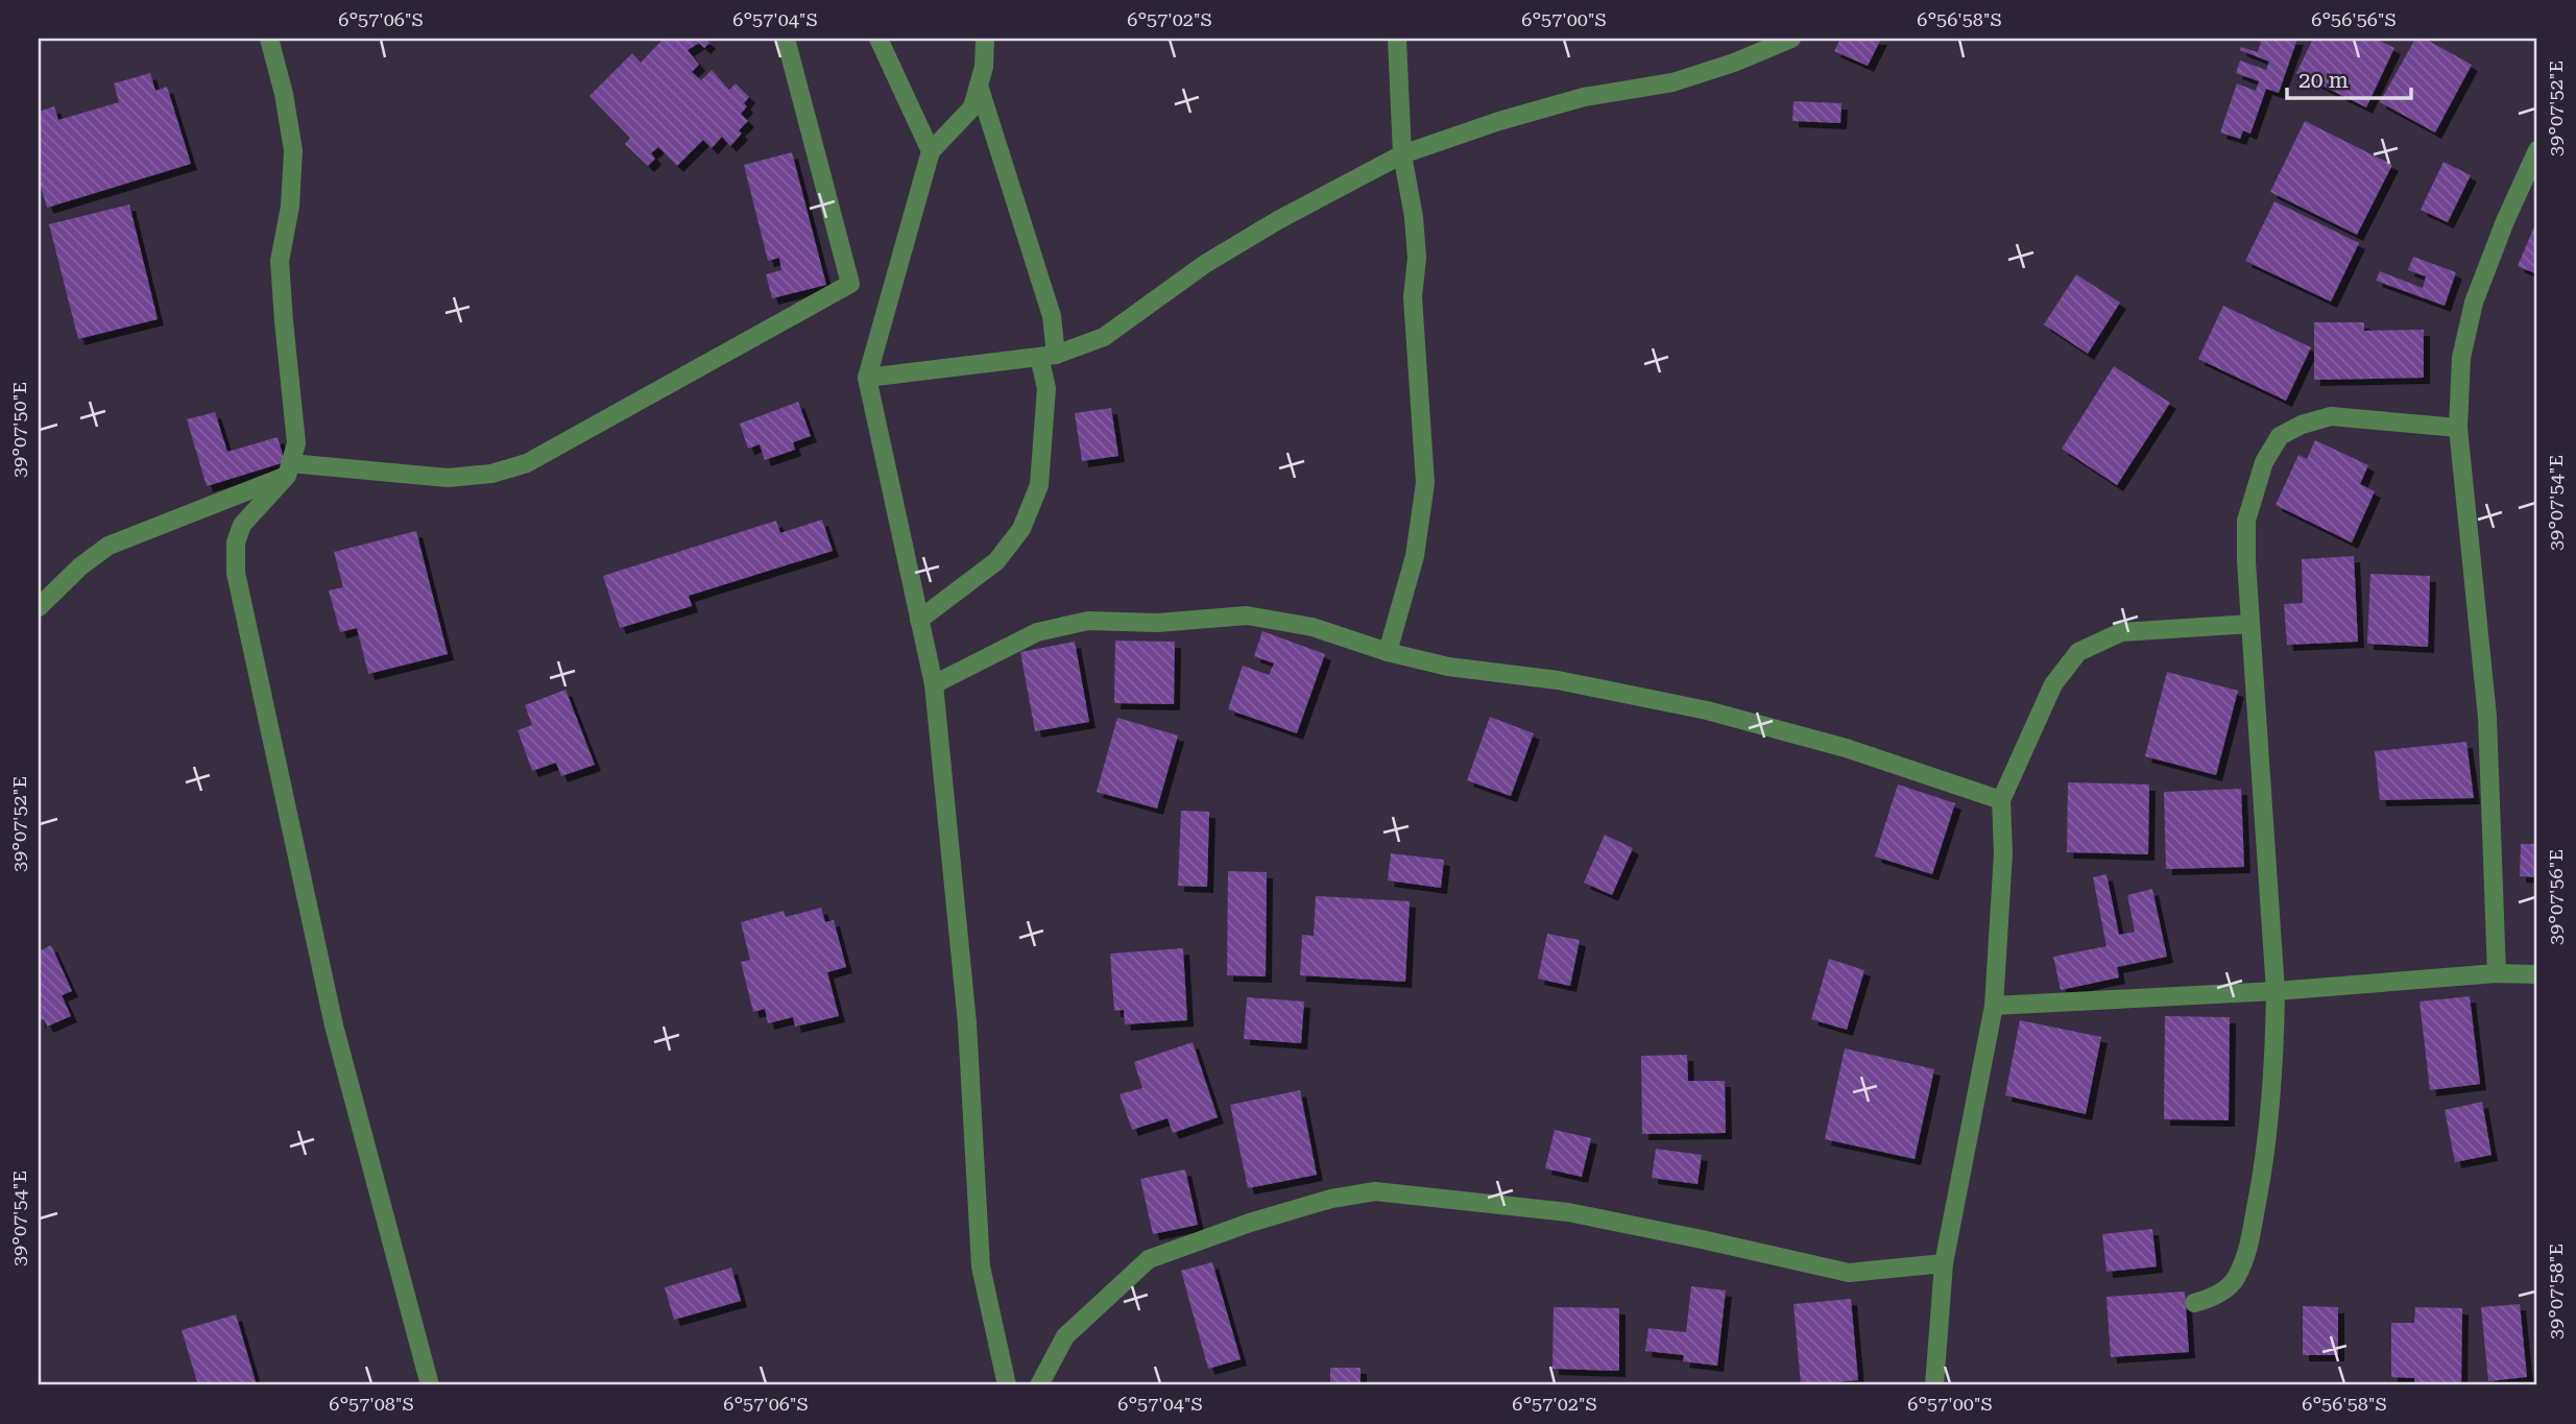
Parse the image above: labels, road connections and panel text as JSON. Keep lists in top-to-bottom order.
{
  "scale_bar": "20 m",
  "coordinates": [
    "6°57'06\"S",
    "6°57'04\"S",
    "6°57'02\"S",
    "6°57'00\"S",
    "6°56'58\"S",
    "6°56'56\"S",
    "39°07'52\"E",
    "39°07'50\"E",
    "39°07'54\"E",
    "39°07'56\"E",
    "39°07'58\"E",
    "6°57'08\"S"
  ]
}
